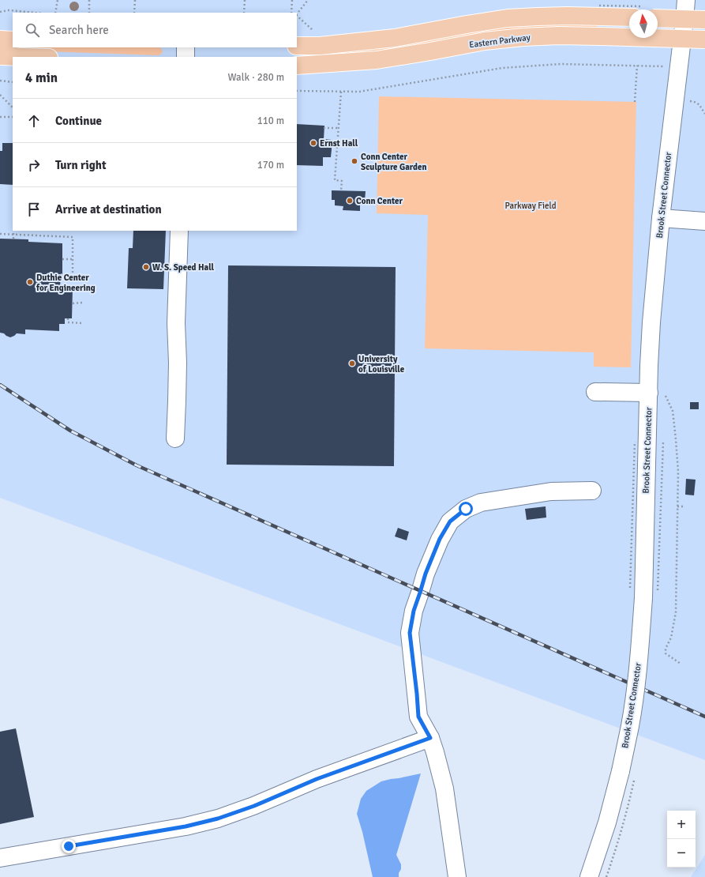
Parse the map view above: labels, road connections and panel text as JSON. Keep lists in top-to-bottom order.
{
  "streets": {
    "main road": ["Eastern Parkway"],
    "street": ["Brook Street Connector"]
  },
  "parks": ["Parkway Field"],
  "places": [
    "Ernst Hall",
    "Conn Center Sculpture Garden",
    "Conn Center",
    "W. S. Speed Hall",
    "Duthie Center for Engineering",
    "University of Louisville"
  ],
  "north": "top",
  "page": {
    "search": "Search here",
    "heading": ["4 min", "Walk · 280 m"],
    "list": [
      ["Continue", "110 m"],
      ["Turn right", "170 m"],
      "Arrive at destination"
    ],
    "map_buttons": ["+", "−"]
  }
}
